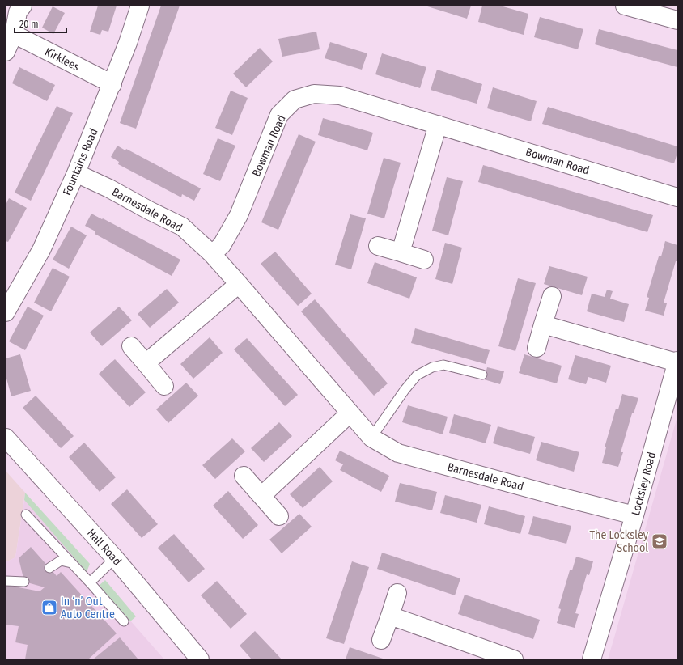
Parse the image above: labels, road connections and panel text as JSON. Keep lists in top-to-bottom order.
{
  "streets": {
    "street": [
      "Kirklees",
      "Bowman Road",
      "Fountains Road",
      "Barnesdale Road",
      "Locksley Road",
      "Hall Road"
    ]
  },
  "crossings": [
    ["Kirklees", "Fountains Road"],
    ["Bowman Road", "Barnesdale Road"],
    ["Fountains Road", "Barnesdale Road"],
    ["Barnesdale Road", "Locksley Road"]
  ],
  "places": {
    "school or university": ["The Locksley School"],
    "shop": ["In ‘n’ Out Auto Centre"]
  },
  "scale_bar": "20 m"
}
